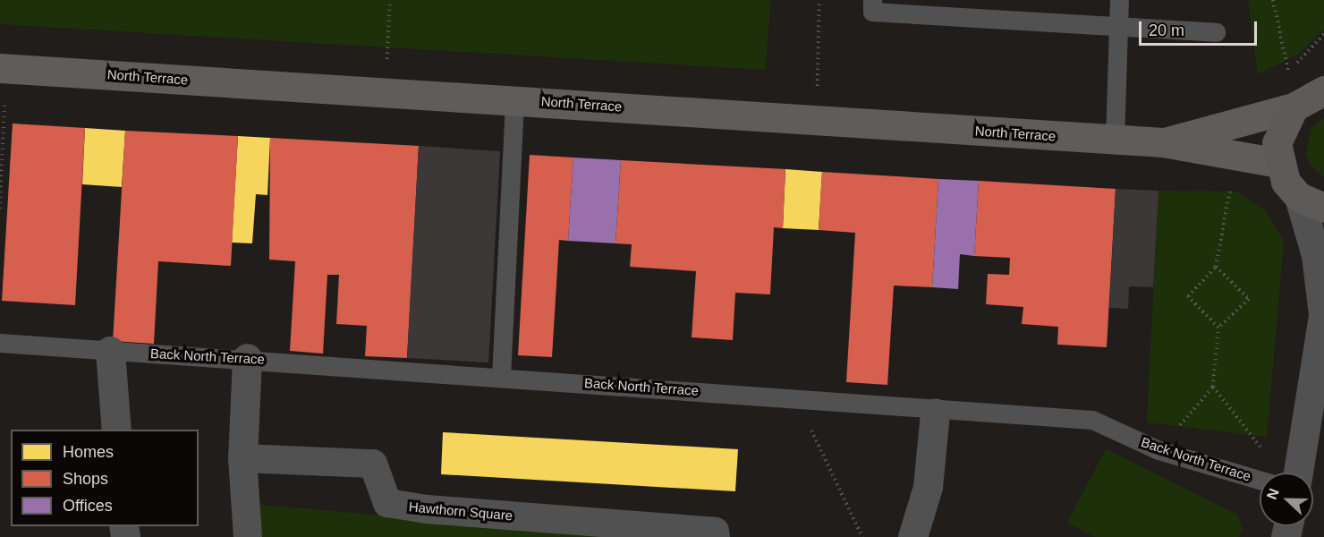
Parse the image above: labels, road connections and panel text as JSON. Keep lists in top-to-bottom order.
{
  "streets": {
    "main road": ["North Terrace"],
    "street": ["Hawthorn Square"],
    "lane": ["Back North Terrace"]
  },
  "legend": ["Homes", "Shops", "Offices"],
  "scale_bar": "20 m",
  "north": "left"
}
